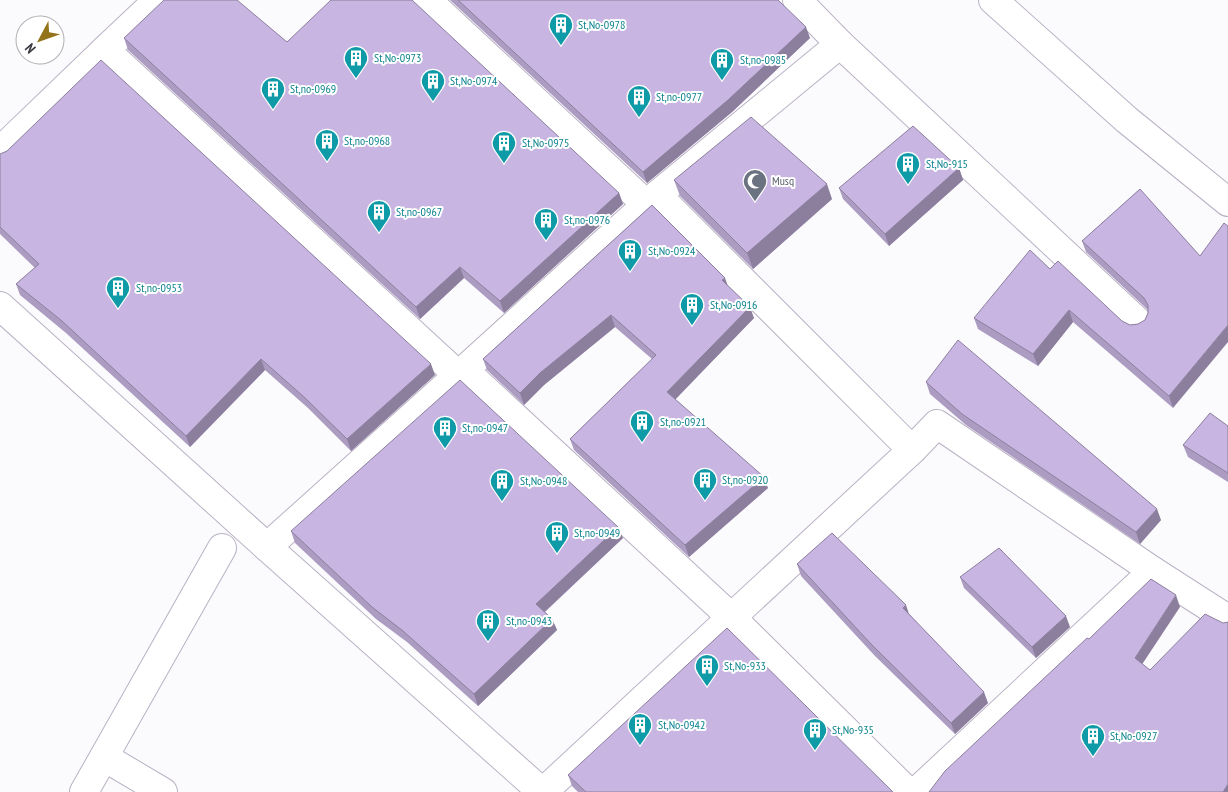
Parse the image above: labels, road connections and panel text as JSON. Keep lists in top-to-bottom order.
{
  "places": {
    "building": [
      "St,No-0978",
      "St,No-0973",
      "St,no-0985",
      "St,No-0974",
      "St,no-0969",
      "St,no-0977",
      "St,no-0968",
      "St,No-0975",
      "St,No-915",
      "St,no-0967",
      "St,no-0976",
      "St,No-0924",
      "St,no-0953",
      "St,No-0916",
      "St,no-0921",
      "St,no-0947",
      "St,no-0920",
      "St,No-0948",
      "St,no-0949",
      "St,no-0943",
      "St,No-933",
      "St,No-0942",
      "St,No-935",
      "St,No-0927"
    ],
    "mosque": ["Musq"]
  },
  "north": "bottom left"
}
